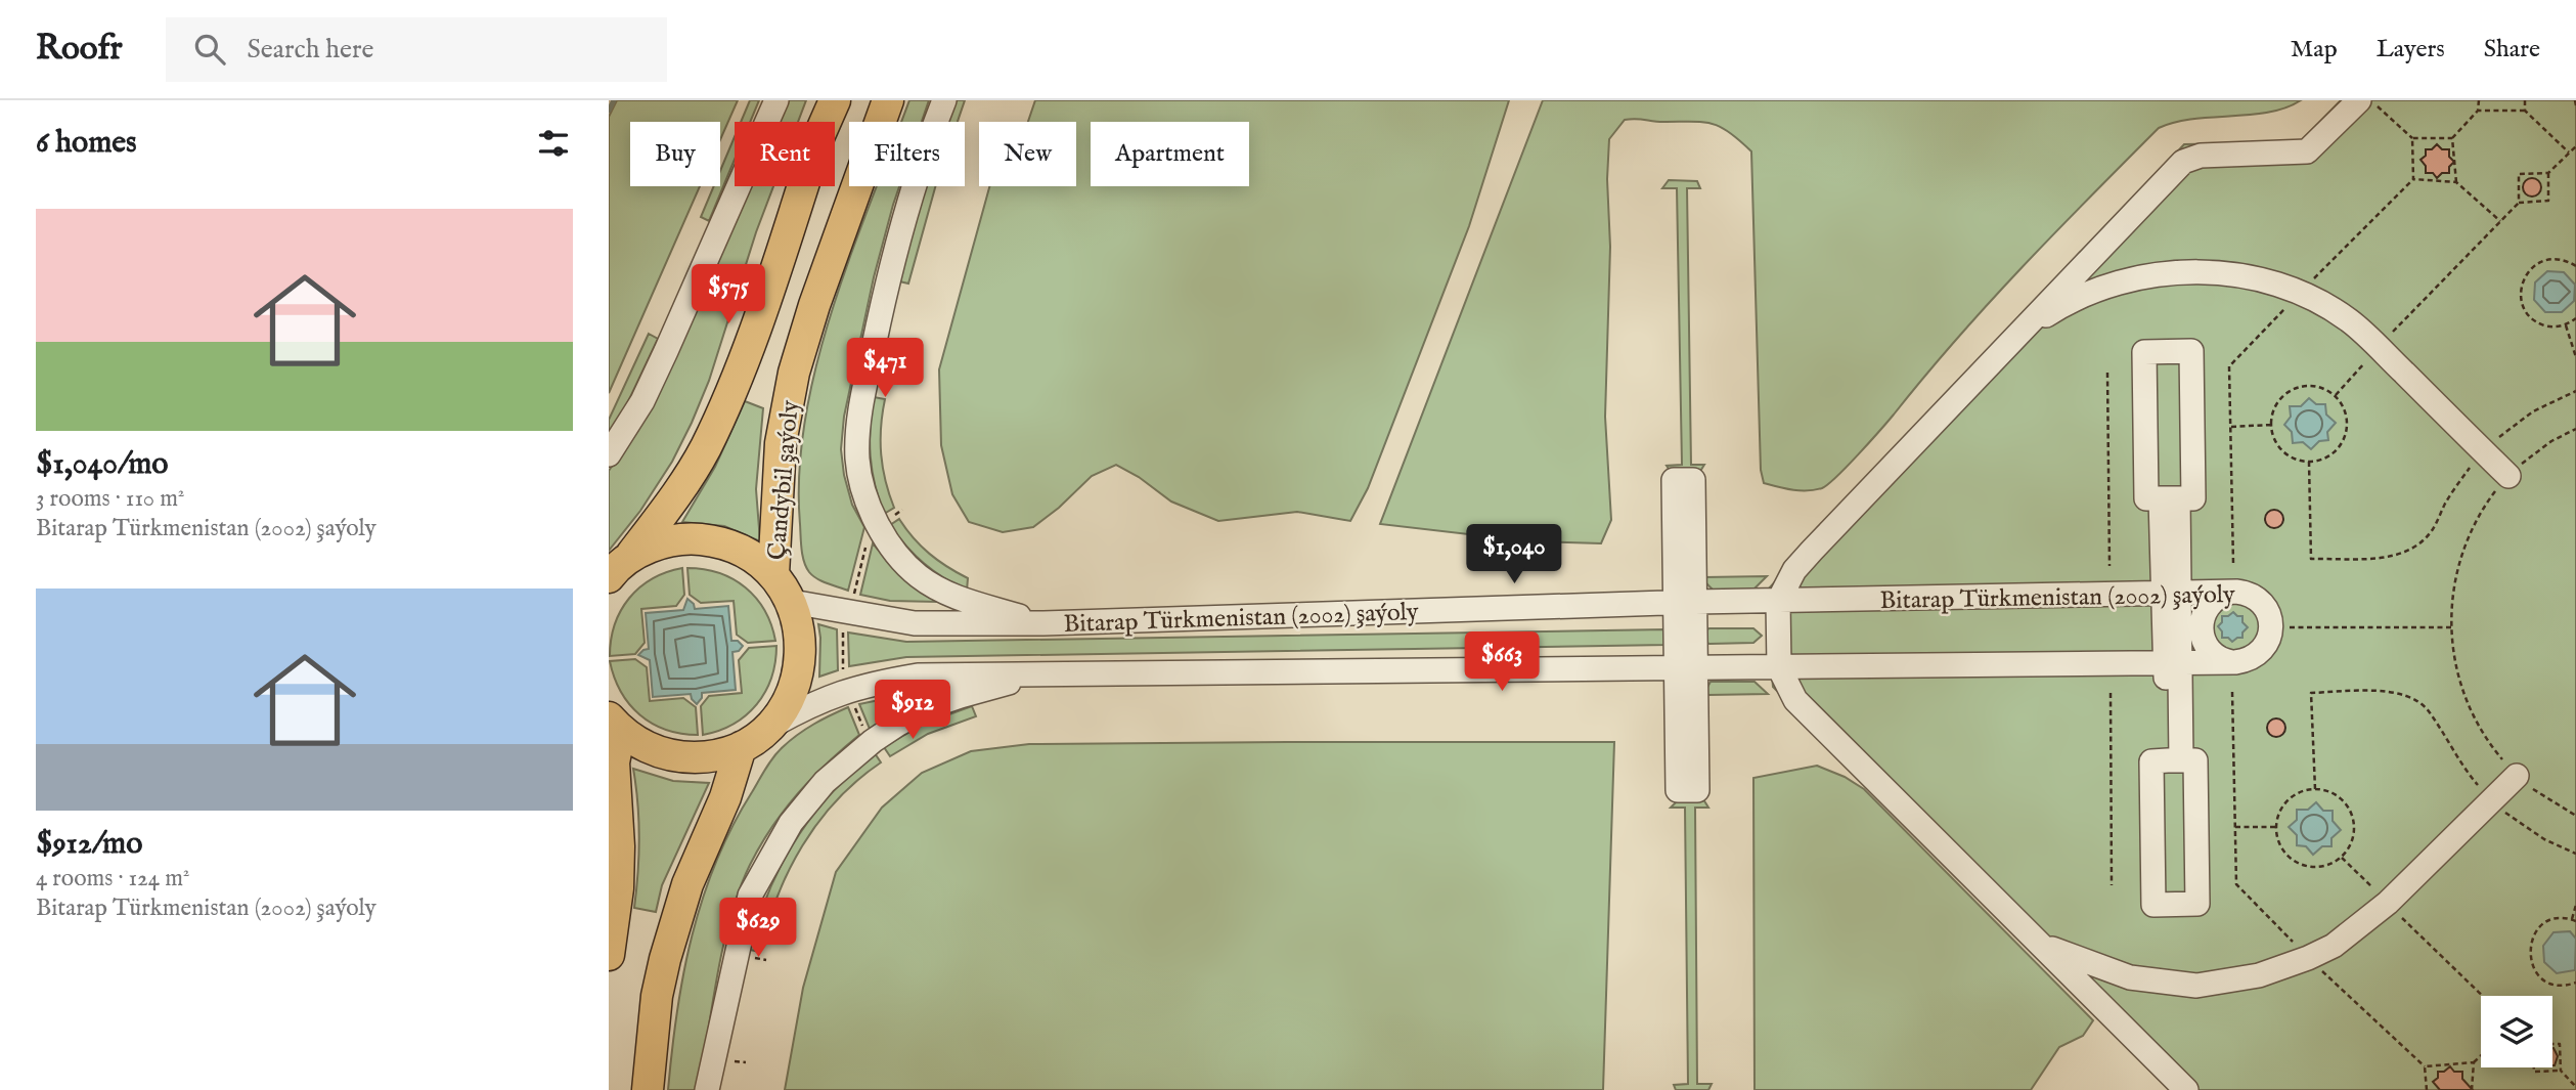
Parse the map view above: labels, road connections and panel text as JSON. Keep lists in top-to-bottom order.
{
  "streets": {
    "main road": ["Çandybil şaýoly"],
    "street": ["Bitarap Türkmenistan (2002) şaýoly"]
  },
  "page": {
    "header": "Roofr",
    "search": "Search here",
    "nav": ["Map", "Layers", "Share"],
    "heading": "6 homes",
    "chip": [
      "Buy",
      "Rent",
      "Filters",
      "New",
      "Apartment"
    ],
    "list": [
      {
        "name": "$1,040/mo",
        "note": "3 rooms · 110 m² · Bitarap Türkmenistan (2002) şaýoly"
      },
      {
        "name": "$912/mo",
        "note": "4 rooms · 124 m² · Bitarap Türkmenistan (2002) şaýoly"
      }
    ],
    "price": [
      "$575",
      "$471",
      "$1,040",
      "$663",
      "$912",
      "$629"
    ]
  }
}
